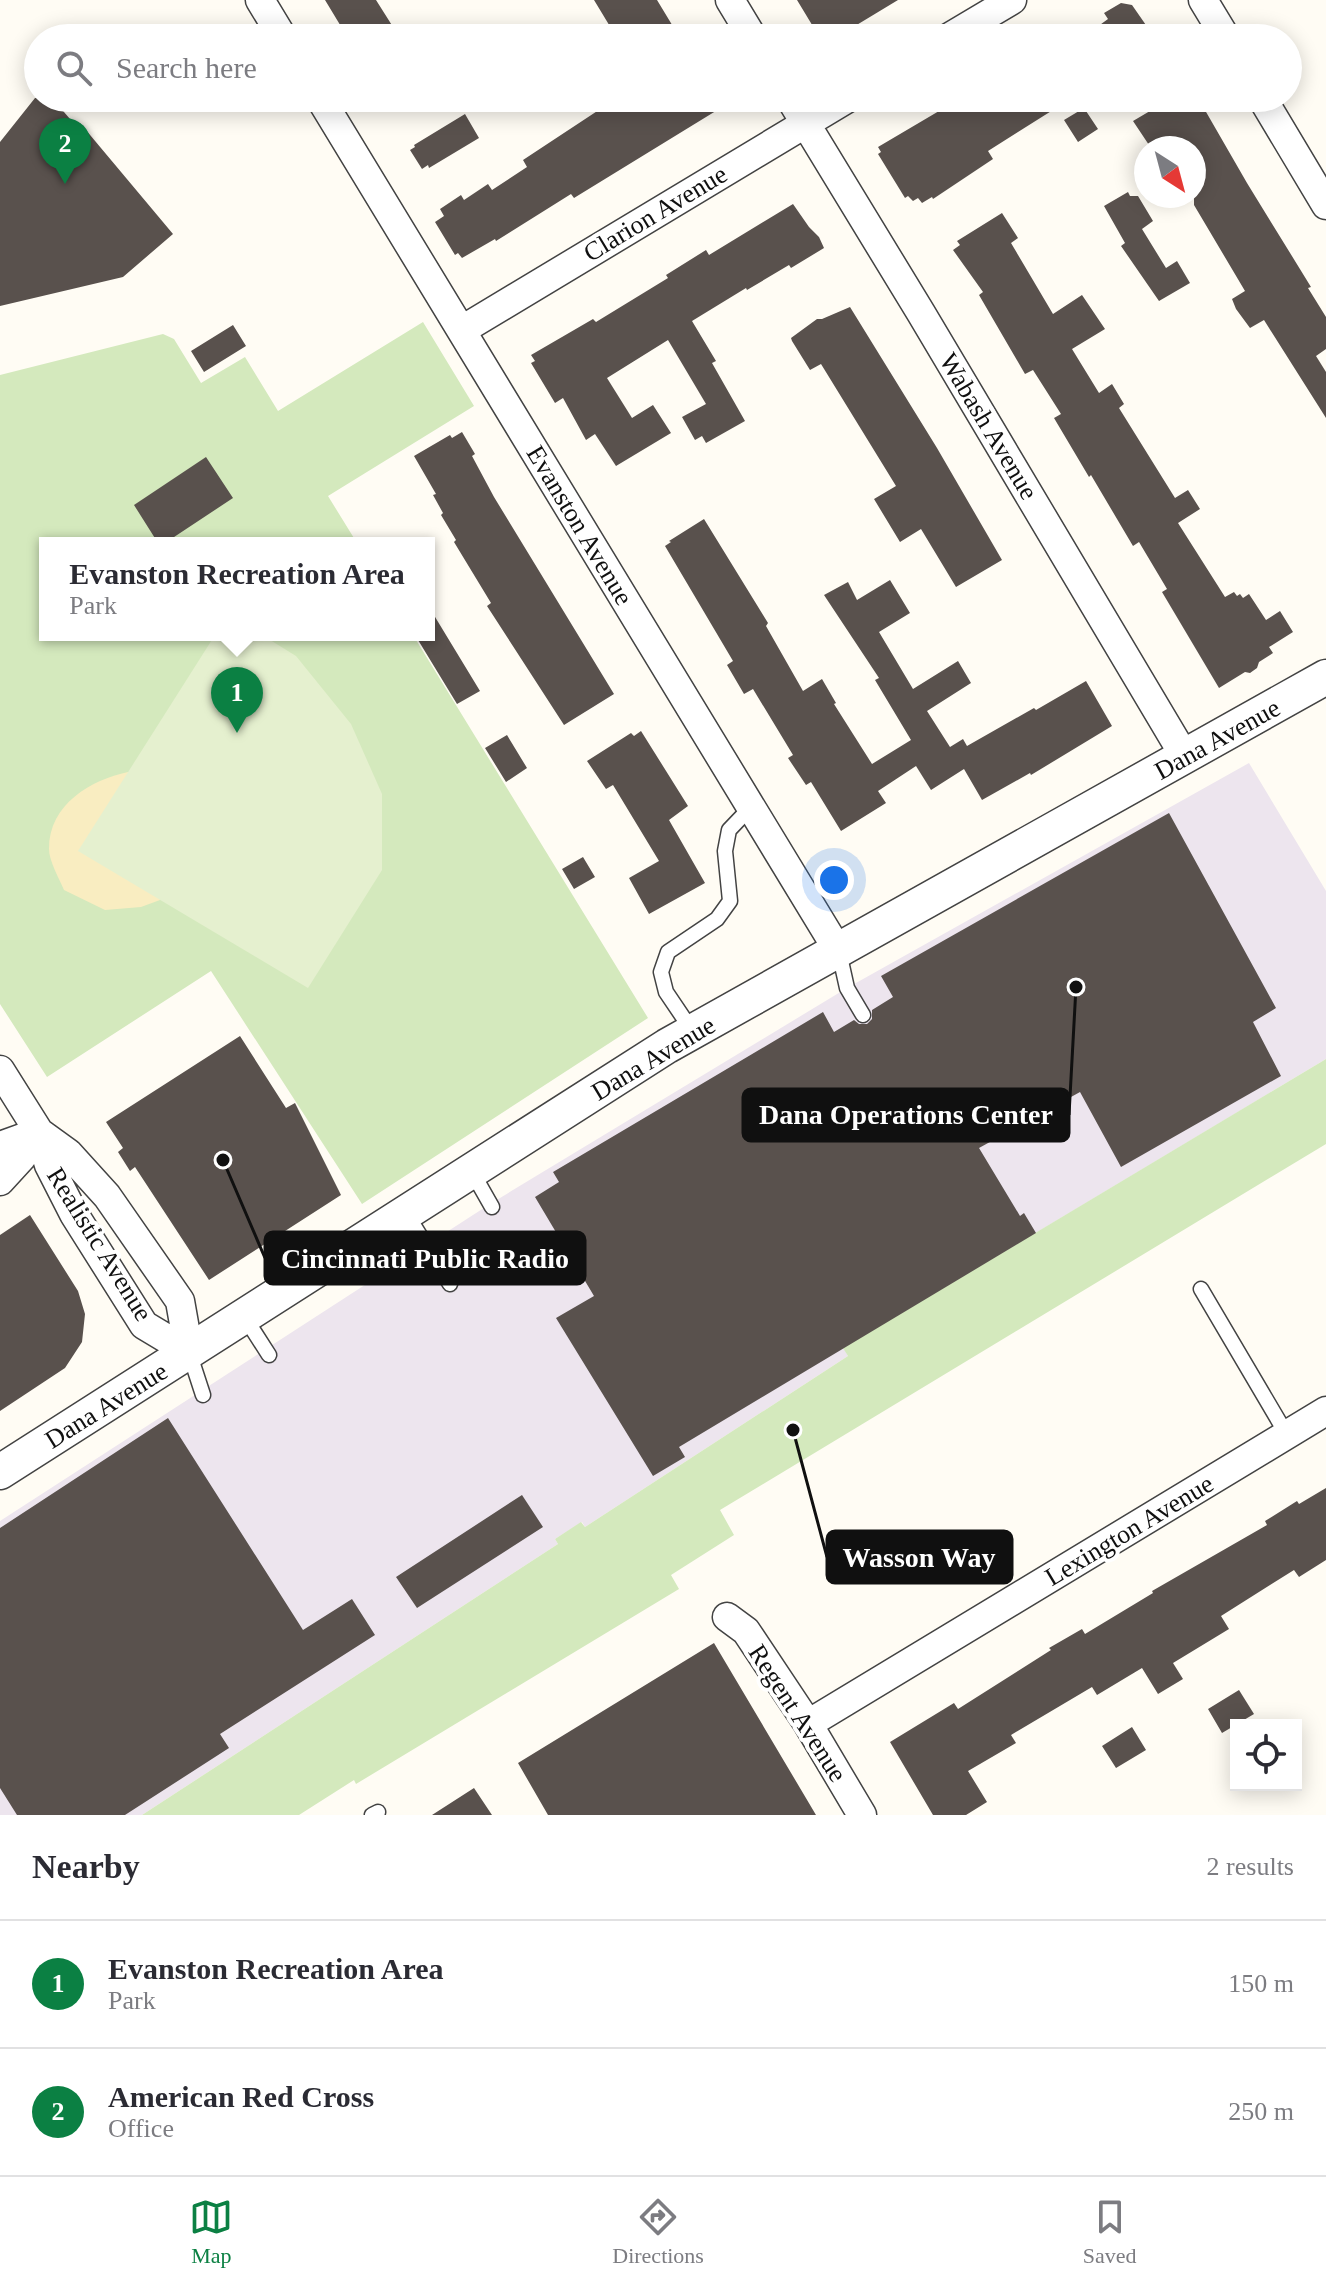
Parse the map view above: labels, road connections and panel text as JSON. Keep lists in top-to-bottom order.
{
  "streets": {
    "street": [
      "Clarion Avenue",
      "Wabash Avenue",
      "Evanston Avenue",
      "Dana Avenue",
      "Realistic Avenue",
      "Lexington Avenue",
      "Regent Avenue"
    ]
  },
  "crossings": [
    ["Clarion Avenue", "Wabash Avenue"],
    ["Clarion Avenue", "Evanston Avenue"],
    ["Wabash Avenue", "Dana Avenue"],
    ["Evanston Avenue", "Dana Avenue"],
    ["Dana Avenue", "Realistic Avenue"],
    ["Lexington Avenue", "Regent Avenue"]
  ],
  "places": ["Dana Operations Center", "Cincinnati Public Radio", "Wasson Way"],
  "north": "bottom right",
  "page": {
    "search": "Search here",
    "pins": ["2", "1"],
    "popup": ["Evanston Recreation Area", "Park"],
    "heading": ["Nearby", "2 results"],
    "list": [
      {
        "mark": "1",
        "name": "Evanston Recreation Area",
        "note": "Park",
        "value": "150 m"
      },
      {
        "mark": "2",
        "name": "American Red Cross",
        "note": "Office",
        "value": "250 m"
      }
    ],
    "nav": ["Map", "Directions", "Saved"]
  }
}
